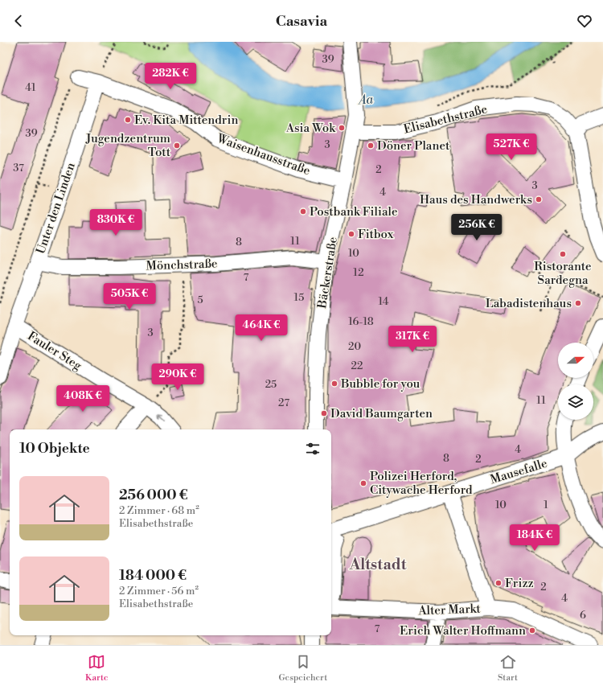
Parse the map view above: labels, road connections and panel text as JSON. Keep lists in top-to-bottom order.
{
  "streets": {
    "street": [
      "Elisabethstraße",
      "Waisenhausstraße",
      "Unter den Linden",
      "Mönchstraße",
      "Bäckerstraße",
      "Fauler Steg",
      "Mausefalle",
      "Alter Markt"
    ]
  },
  "crossings": [
    ["Elisabethstraße", "Bäckerstraße"],
    ["Waisenhausstraße", "Unter den Linden"],
    ["Waisenhausstraße", "Bäckerstraße"],
    ["Unter den Linden", "Mönchstraße"],
    ["Unter den Linden", "Fauler Steg"],
    ["Mönchstraße", "Bäckerstraße"],
    ["Mausefalle", "Alter Markt"]
  ],
  "districts": ["Altstadt"],
  "water": ["Aa"],
  "places": [
    "Ev. Kita Mittendrin",
    "Asia Wok",
    "Jugendzentrum Tott",
    "Döner Planet",
    "Haus des Handwerks",
    "Postbank Filiale",
    "Fitbox",
    "Ristorante Sardegna",
    "Labadistenhaus",
    "Bubble for you",
    "David Baumgarten",
    "Polizei Herford, Citywache Herford",
    "Frizz",
    "Erich Walter Hoffmann"
  ],
  "house_numbers": [
    "39",
    "41",
    "39",
    "3",
    "37",
    "2",
    "3",
    "4",
    "11",
    "8",
    "10",
    "12",
    "7",
    "15",
    "5",
    "14",
    "16-18",
    "3",
    "20",
    "22",
    "25",
    "11",
    "27",
    "4",
    "8",
    "2",
    "10",
    "1",
    "2",
    "4",
    "6",
    "7"
  ],
  "north": "right",
  "page": {
    "header": "Casavia",
    "price": [
      "282K €",
      "527K €",
      "830K €",
      "256K €",
      "505K €",
      "464K €",
      "317K €",
      "290K €",
      "408K €",
      "184K €"
    ],
    "heading": "10 Objekte",
    "list": [
      {
        "name": "256 000 €",
        "note": "2 Zimmer · 68 m² · Elisabethstraße"
      },
      {
        "name": "184 000 €",
        "note": "2 Zimmer · 56 m² · Elisabethstraße"
      }
    ],
    "tabs": ["Karte", "Gespeichert", "Start"]
  }
}
